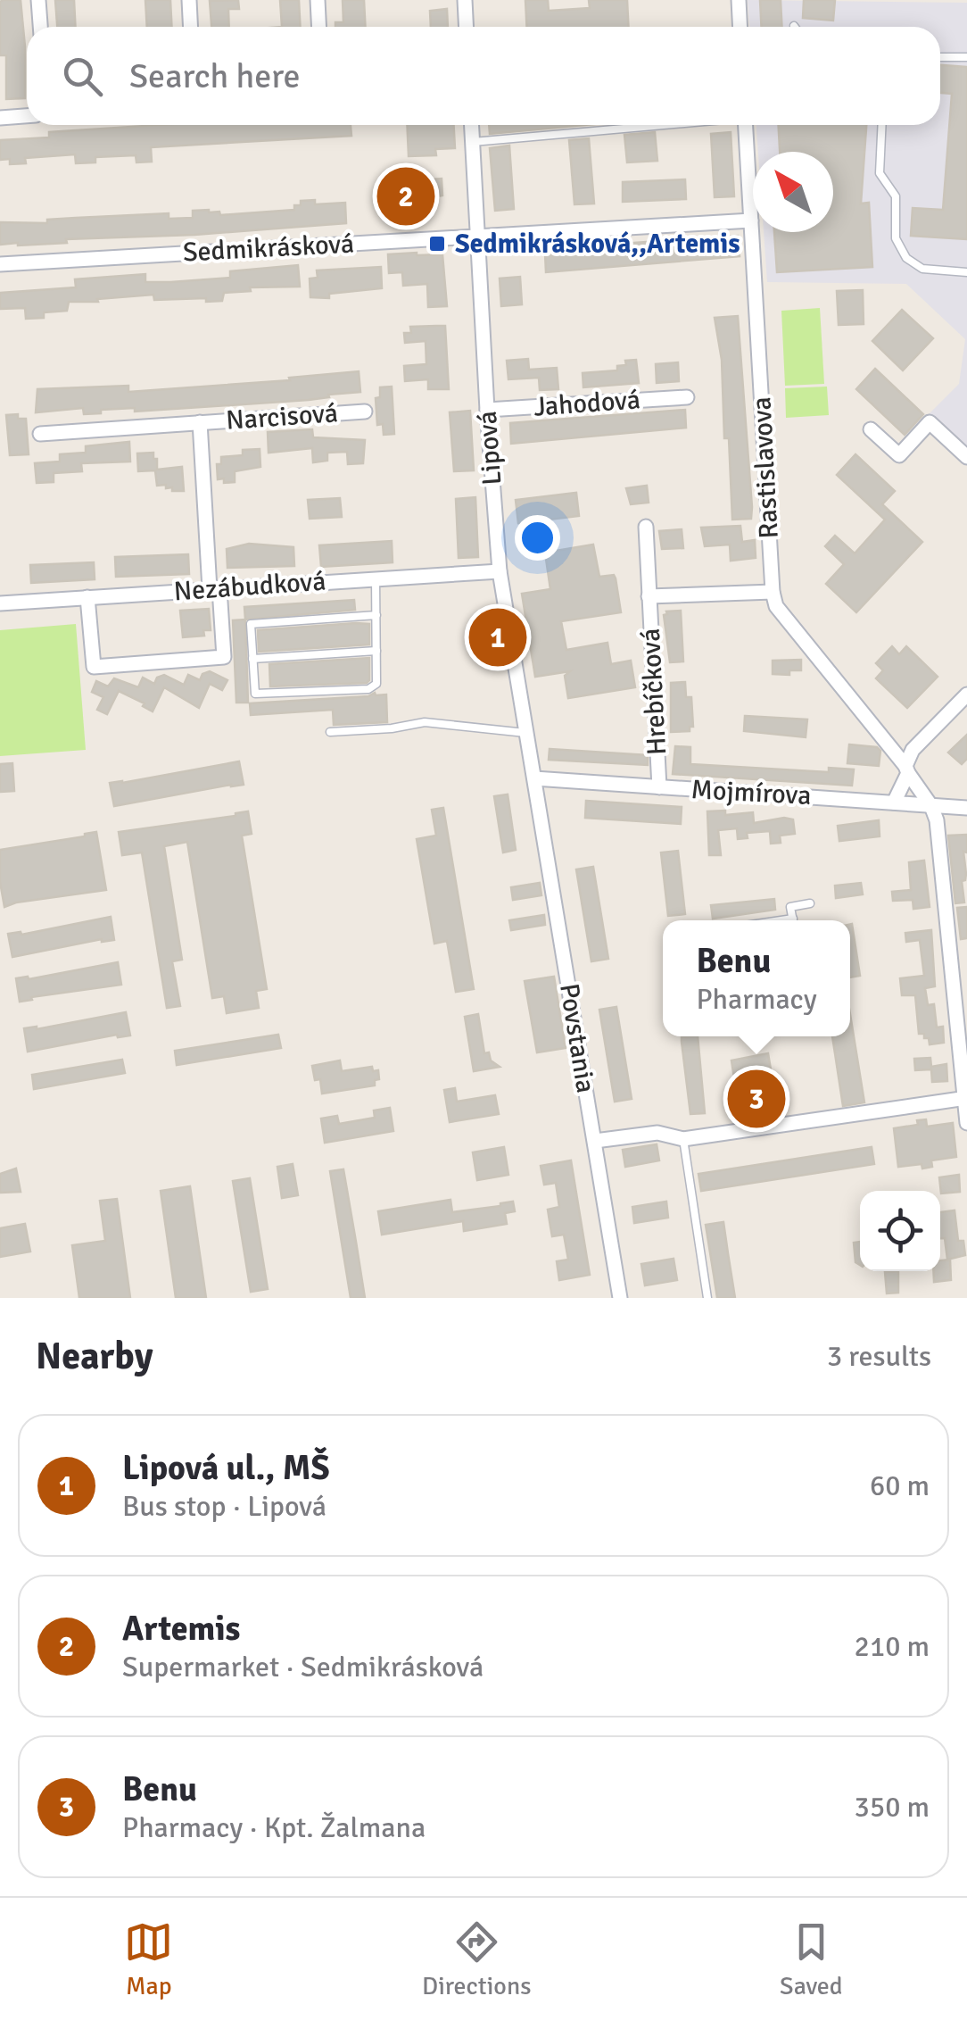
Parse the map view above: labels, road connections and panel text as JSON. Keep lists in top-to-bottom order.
{
  "streets": {
    "street": [
      "Sedmikrásková",
      "Jahodová",
      "Narcisová",
      "Lipová",
      "Rastislavova",
      "Nezábudková",
      "Hrebíčková",
      "Mojmírova",
      "Povstania"
    ]
  },
  "crossings": [
    ["Sedmikrásková", "Lipová"],
    ["Sedmikrásková", "Rastislavova"],
    ["Jahodová", "Lipová"],
    ["Narcisová", "Nezábudková"],
    ["Lipová", "Nezábudková"],
    ["Lipová", "Mojmírova"],
    ["Lipová", "Povstania"],
    ["Rastislavova", "Hrebíčková"],
    ["Rastislavova", "Mojmírova"],
    ["Hrebíčková", "Mojmírova"],
    ["Mojmírova", "Povstania"]
  ],
  "places": {
    "transit": ["Sedmikrásková,,Artemis"]
  },
  "north": "top left",
  "page": {
    "search": "Search here",
    "pins": ["2", "1", "3"],
    "popup": ["Benu", "Pharmacy"],
    "heading": ["Nearby", "3 results"],
    "list": [
      {
        "mark": "1",
        "name": "Lipová ul., MŠ",
        "note": "Bus stop · Lipová",
        "value": "60 m"
      },
      {
        "mark": "2",
        "name": "Artemis",
        "note": "Supermarket · Sedmikrásková",
        "value": "210 m"
      },
      {
        "mark": "3",
        "name": "Benu",
        "note": "Pharmacy · Kpt. Žalmana",
        "value": "350 m"
      }
    ],
    "nav": ["Map", "Directions", "Saved"]
  }
}
